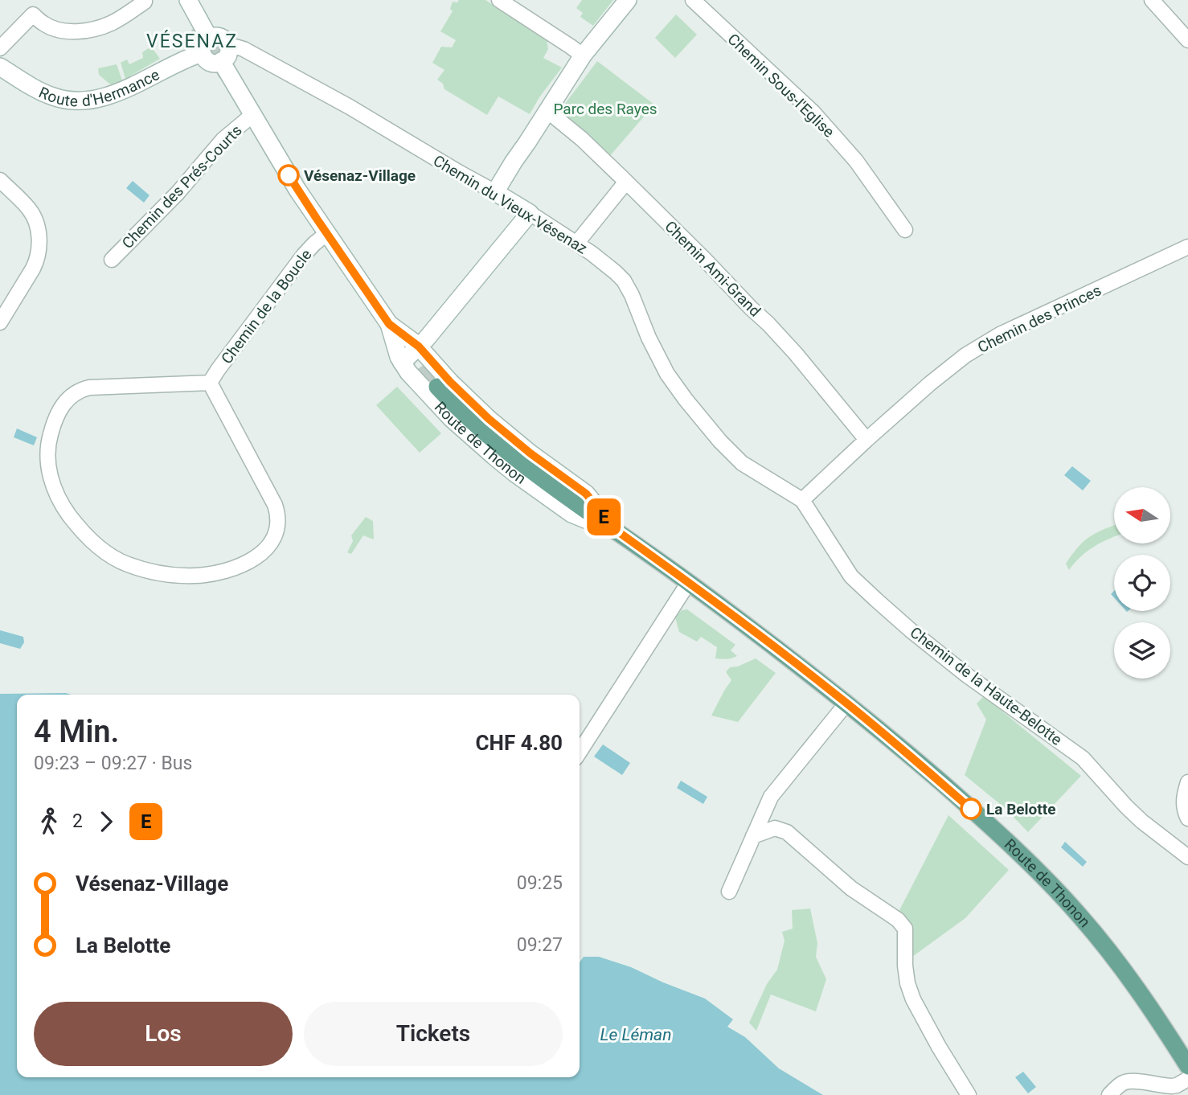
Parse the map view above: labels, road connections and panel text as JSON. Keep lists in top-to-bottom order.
{
  "streets": {
    "main road": ["Route d'Hermance", "Chemin du Vieux-Vésenaz", "Route de Thonon"],
    "street": [
      "Chemin Sous-l'Eglise",
      "Chemin des Prés-Courts",
      "Chemin Ami-Grand",
      "Chemin de la Boucle",
      "Chemin des Princes",
      "Chemin de la Haute-Belotte"
    ]
  },
  "crossings": [
    ["Chemin des Prés-Courts", "Route de Thonon"],
    ["Chemin du Vieux-Vésenaz", "Chemin des Princes"],
    ["Chemin du Vieux-Vésenaz", "Route de Thonon"],
    ["Chemin du Vieux-Vésenaz", "Chemin de la Haute-Belotte"],
    ["Chemin Ami-Grand", "Chemin des Princes"],
    ["Chemin de la Boucle", "Route de Thonon"],
    ["Chemin des Princes", "Chemin de la Haute-Belotte"]
  ],
  "districts": ["VÉSENAZ"],
  "water": ["Le Léman"],
  "parks": ["Parc des Rayes"],
  "places": ["Vésenaz-Village", "La Belotte"],
  "lines": ["bus line E"],
  "north": "left",
  "page": {
    "on_map": "E",
    "heading": ["4 Min.", "09:23 – 09:27 · Bus", "CHF 4.80"],
    "legs": ["2", "E"],
    "list": [
      {
        "name": "Vésenaz-Village",
        "value": "09:25"
      },
      {
        "name": "La Belotte",
        "value": "09:27"
      }
    ],
    "buttons": ["Los", "Tickets"]
  }
}
